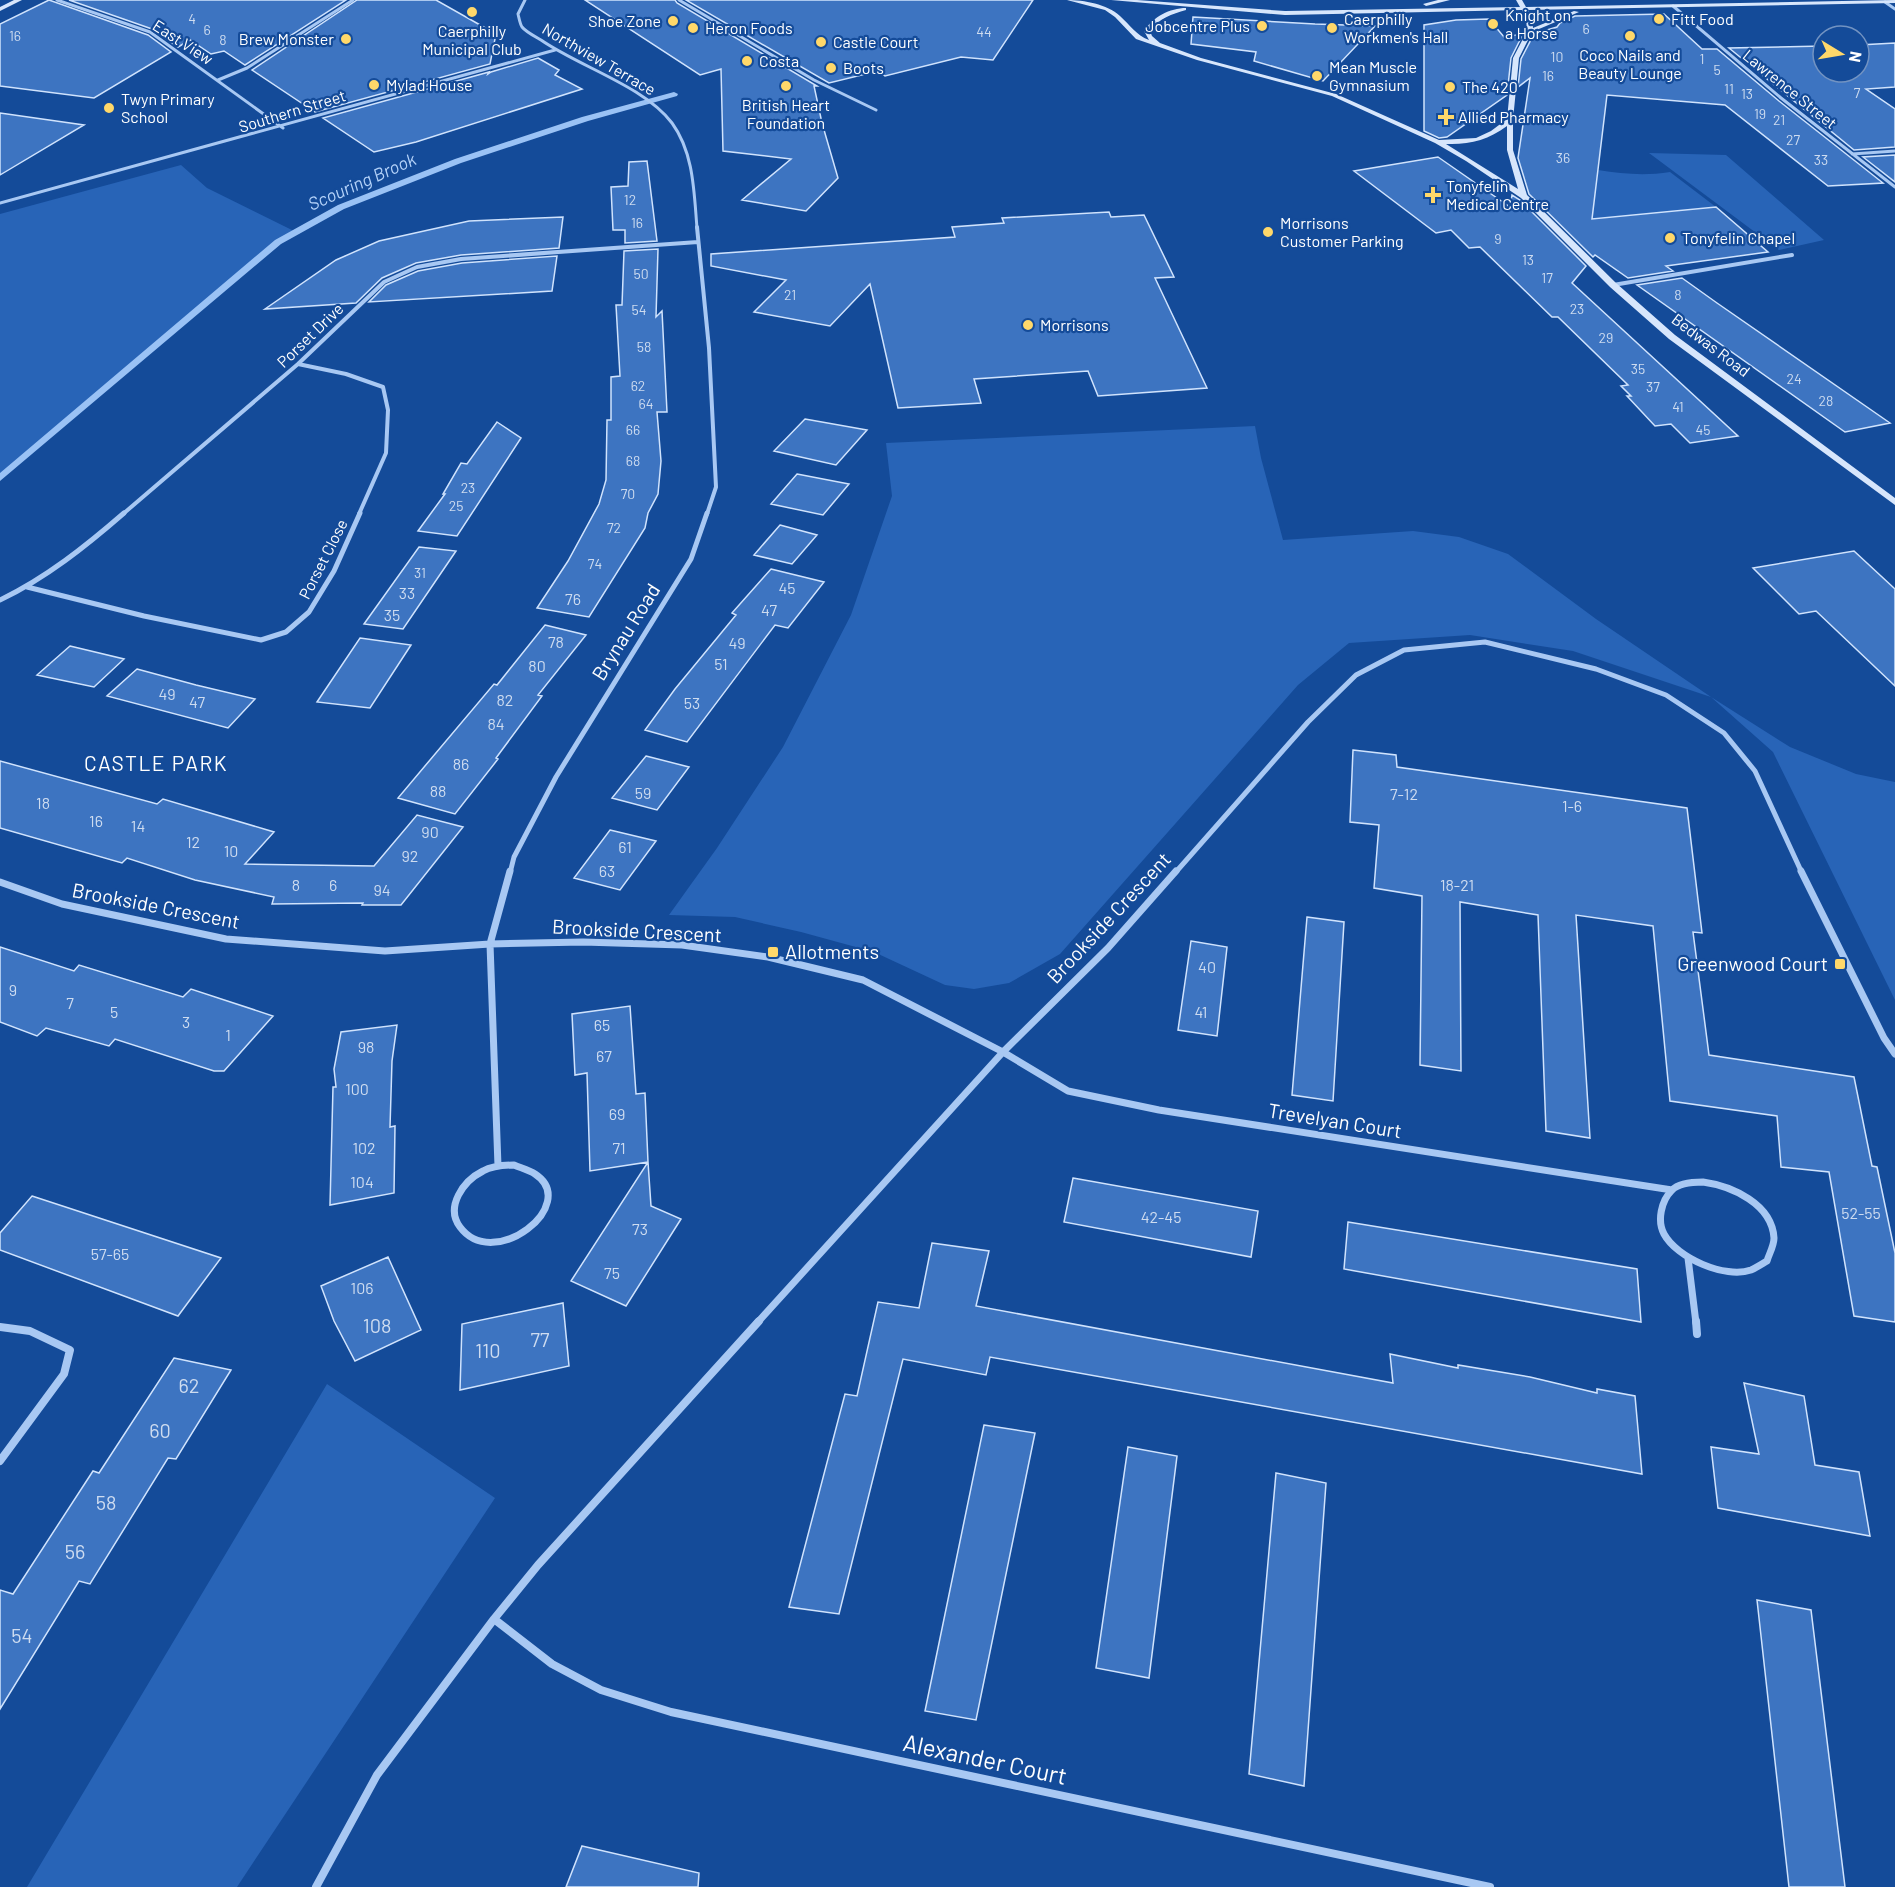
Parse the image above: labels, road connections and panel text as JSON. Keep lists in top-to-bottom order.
{
  "streets": {
    "main road": ["Bedwas Road"],
    "street": [
      "East View",
      "Northview Terrace",
      "Lawrence Street",
      "Southern Street",
      "Porset Drive",
      "Porset Close",
      "Brynau Road",
      "Brookside Crescent",
      "Trevelyan Court",
      "Alexander Court"
    ]
  },
  "crossings": [
    ["East View", "Southern Street"],
    ["Northview Terrace", "Southern Street"],
    ["Northview Terrace", "Brynau Road"],
    ["Porset Drive", "Porset Close"],
    ["Porset Drive", "Brynau Road"],
    ["Brynau Road", "Brookside Crescent"],
    ["Brookside Crescent", "Trevelyan Court"]
  ],
  "districts": ["CASTLE PARK"],
  "water": ["Scouring Brook"],
  "places": {
    "other": [
      "Caerphilly Municipal Club",
      "Fitt Food",
      "Shoe Zone",
      "Knight on a Horse",
      "Jobcentre Plus",
      "Heron Foods",
      "Caerphilly Workmen's Hall",
      "Coco Nails and Beauty Lounge",
      "Brew Monster",
      "Castle Court",
      "Costa",
      "Boots",
      "Mean Muscle Gymnasium",
      "Mylad House",
      "British Heart Foundation",
      "The 420",
      "Twyn Primary School",
      "Morrisons Customer Parking",
      "Tonyfelin Chapel",
      "Morrisons"
    ],
    "health": ["Allied Pharmacy", "Tonyfelin Medical Centre"],
    "transit": ["Allotments", "Greenwood Court"]
  },
  "house_numbers": [
    "4",
    "6",
    "6",
    "44",
    "16",
    "8",
    "10",
    "1",
    "5",
    "16",
    "11",
    "7",
    "13",
    "19",
    "21",
    "27",
    "36",
    "33",
    "12",
    "16",
    "9",
    "13",
    "50",
    "17",
    "21",
    "8",
    "23",
    "54",
    "29",
    "58",
    "35",
    "24",
    "62",
    "37",
    "28",
    "64",
    "41",
    "66",
    "45",
    "68",
    "23",
    "70",
    "25",
    "72",
    "74",
    "31",
    "45",
    "33",
    "76",
    "47",
    "35",
    "78",
    "49",
    "51",
    "80",
    "49",
    "82",
    "47",
    "53",
    "84",
    "86",
    "88",
    "59",
    "7-12",
    "18",
    "1-6",
    "16",
    "14",
    "90",
    "12",
    "61",
    "10",
    "92",
    "63",
    "8",
    "6",
    "18-21",
    "94",
    "40",
    "9",
    "7",
    "5",
    "41",
    "3",
    "65",
    "1",
    "98",
    "67",
    "100",
    "69",
    "102",
    "71",
    "104",
    "52-55",
    "42-45",
    "73",
    "57-65",
    "75",
    "106",
    "108",
    "77",
    "110",
    "62",
    "60",
    "58",
    "56",
    "54"
  ],
  "north": "right"
}
